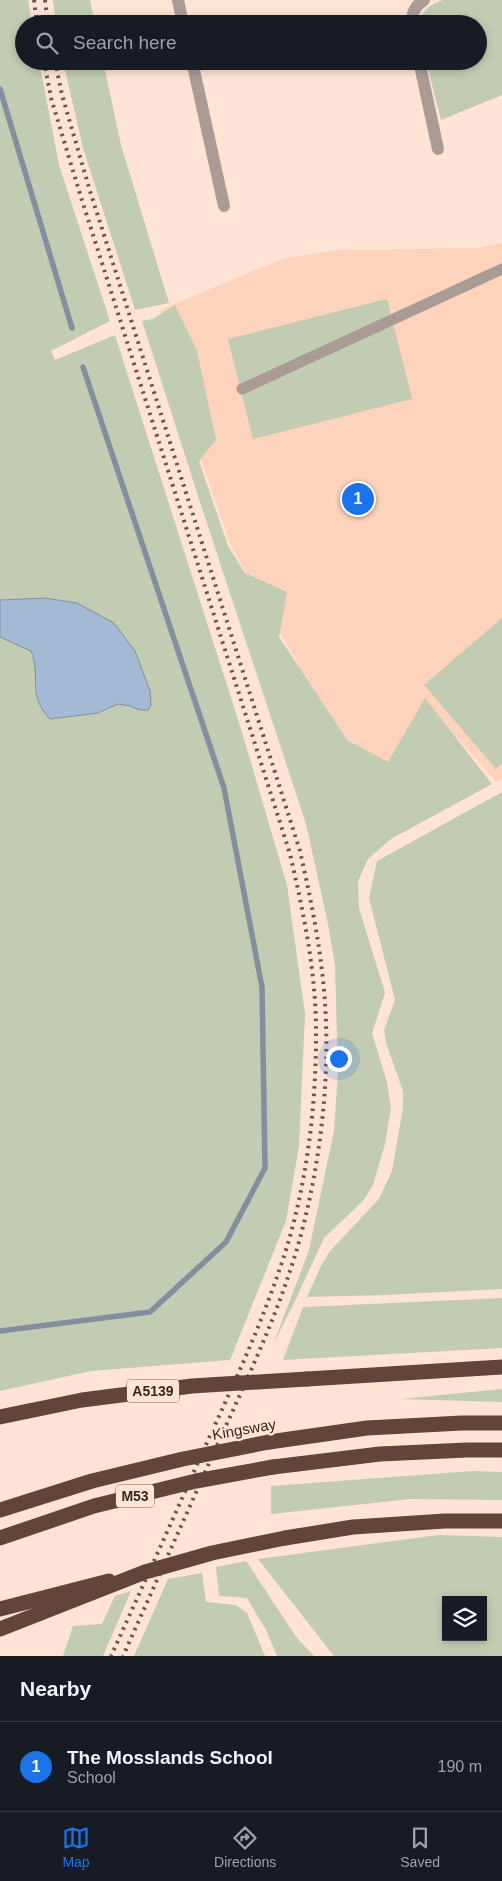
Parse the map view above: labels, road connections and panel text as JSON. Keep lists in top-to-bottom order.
{
  "streets": {
    "highway": ["A5139", "Kingsway", "M53"]
  },
  "page": {
    "search": "Search here",
    "pins": "1",
    "heading": "Nearby",
    "list": [
      {
        "mark": "1",
        "name": "The Mosslands School",
        "note": "School",
        "value": "190 m"
      }
    ],
    "nav": ["Map", "Directions", "Saved"]
  }
}
